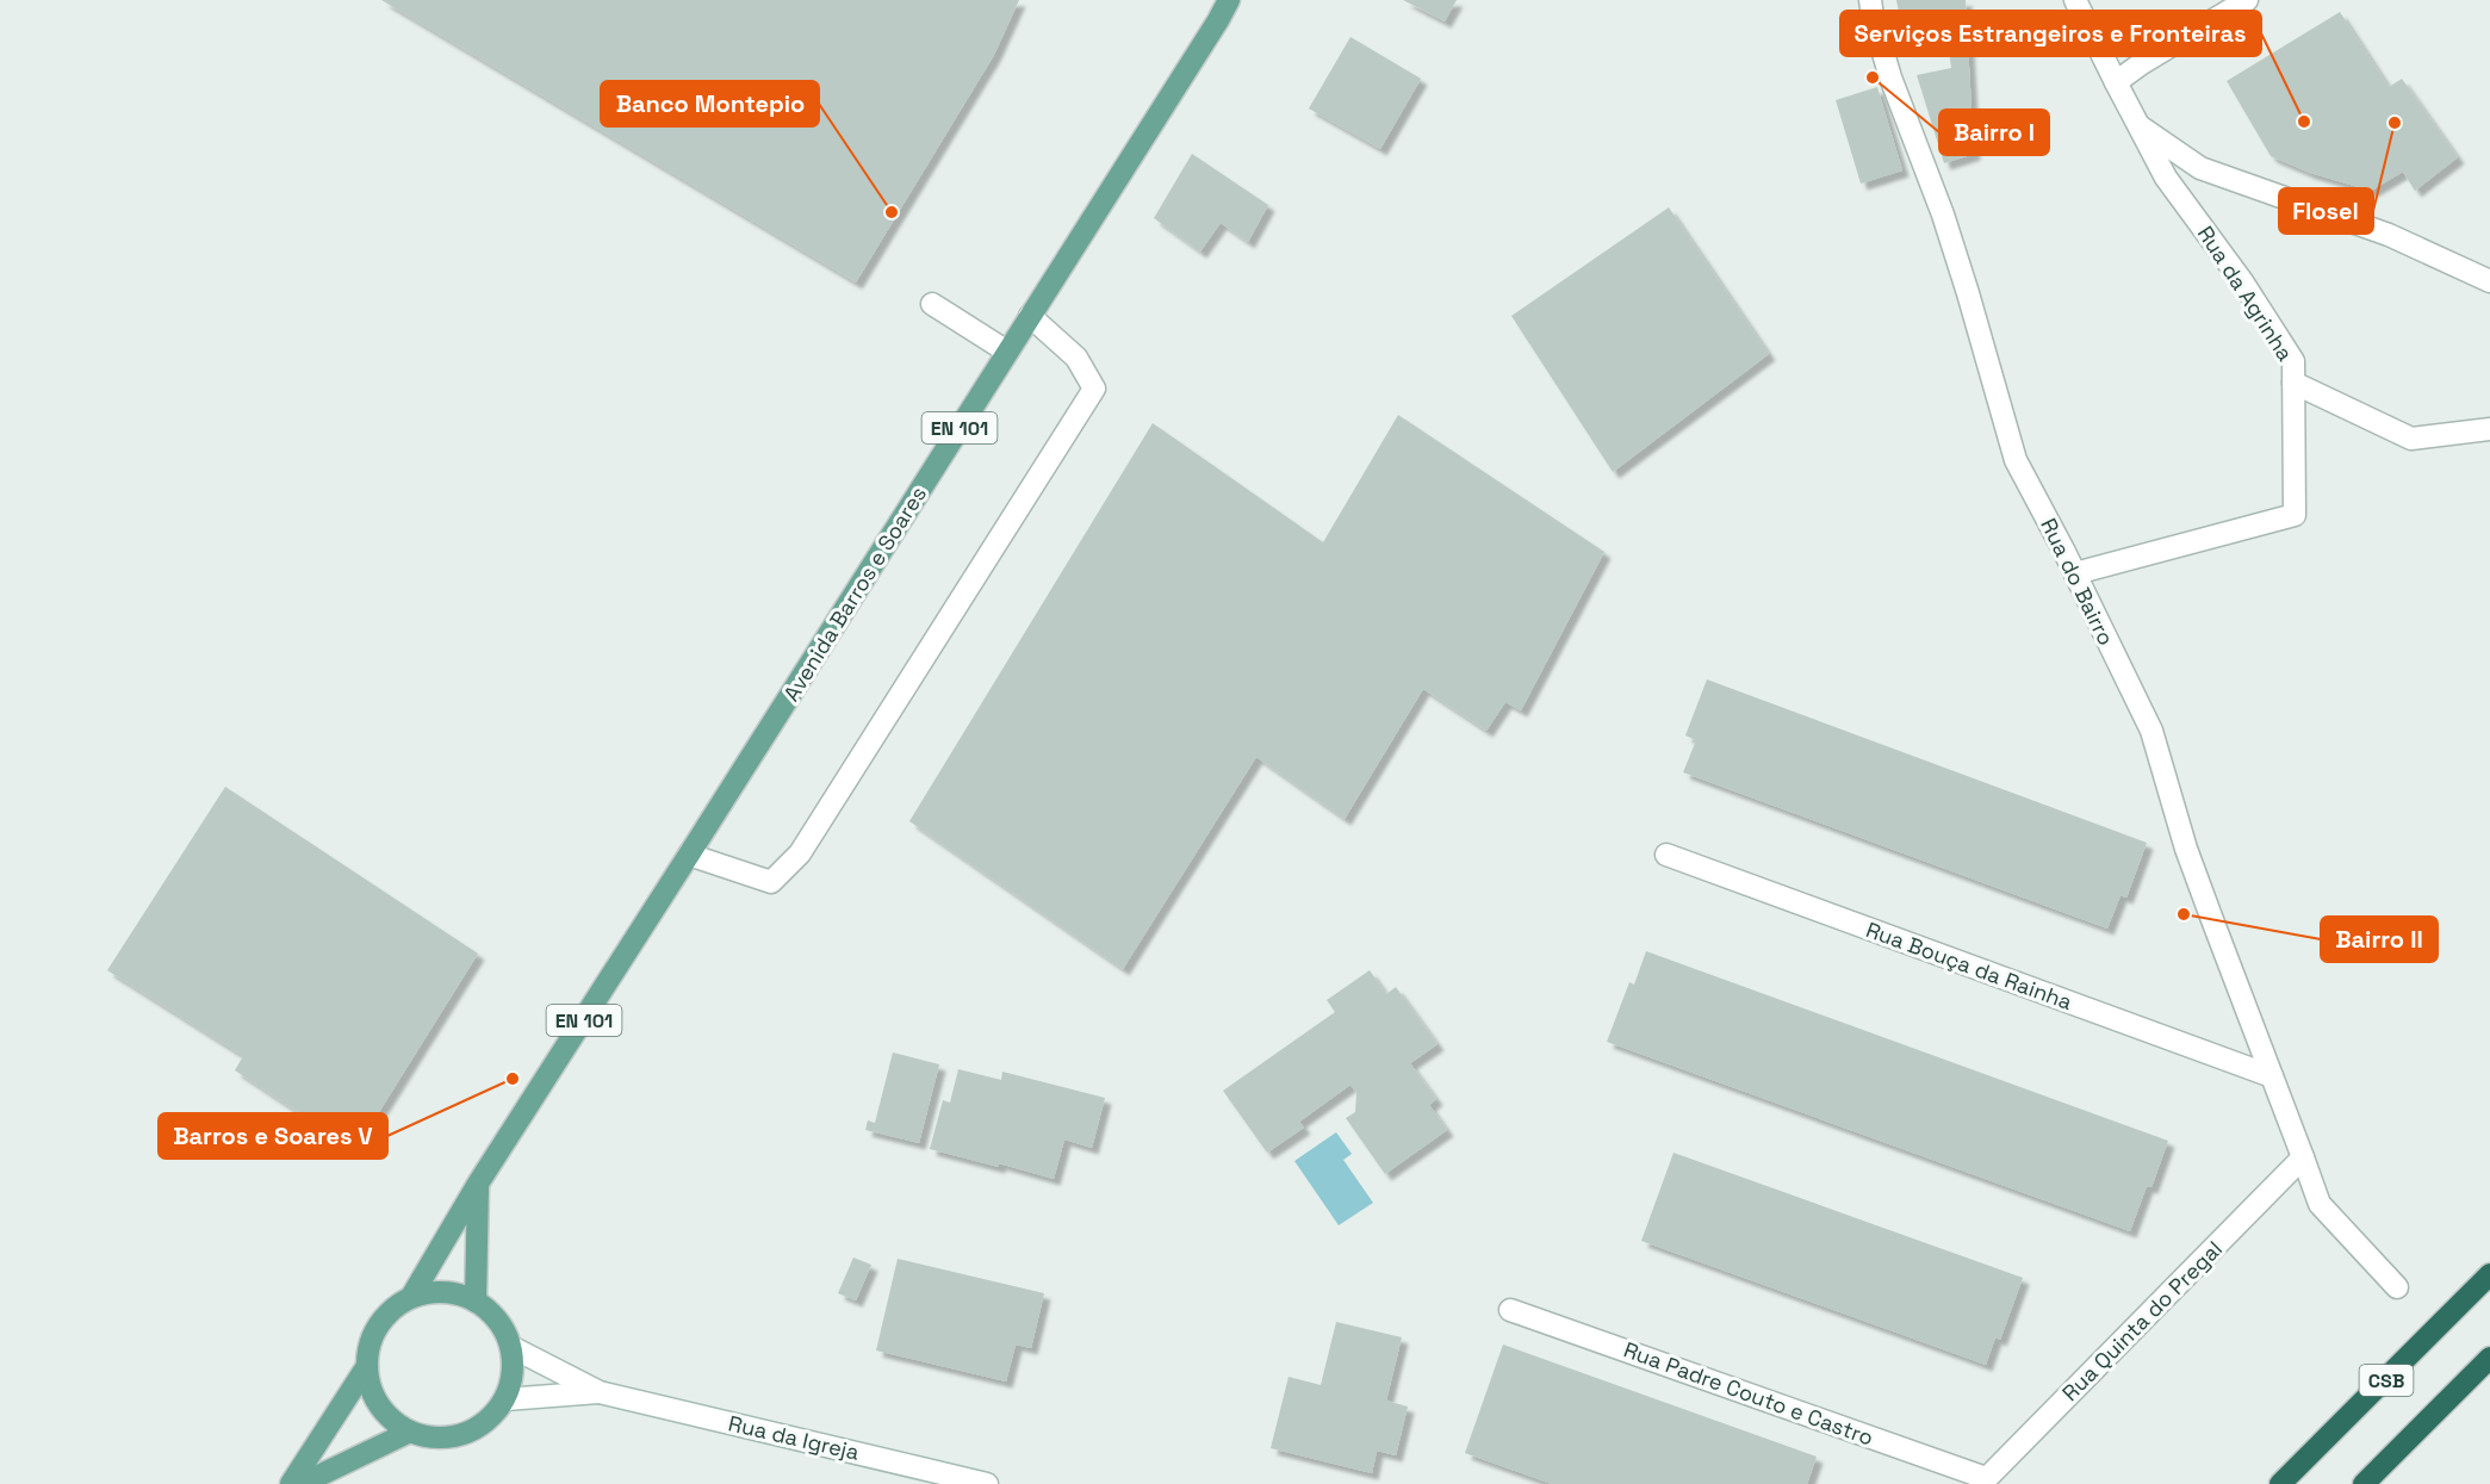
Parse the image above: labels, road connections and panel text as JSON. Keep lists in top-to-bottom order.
{
  "streets": {
    "highway": ["CSB"],
    "main road": ["EN 101", "Avenida Barros e Soares"],
    "street": [
      "Rua da Agrinha",
      "Rua do Bairro",
      "Rua Bouça da Rainha",
      "Rua Quinta do Pregal",
      "Rua Padre Couto e Castro",
      "Rua da Igreja"
    ]
  },
  "crossings": [
    ["Rua da Agrinha", "Rua do Bairro"],
    ["Rua do Bairro", "Rua Bouça da Rainha"],
    ["Rua do Bairro", "Rua Quinta do Pregal"],
    ["Avenida Barros e Soares", "Rua da Igreja"],
    ["Rua Quinta do Pregal", "Rua Padre Couto e Castro"]
  ],
  "places": [
    "Bairro I",
    "Serviços Estrangeiros e Fronteiras",
    "Flosel",
    "Banco Montepio",
    "Bairro II",
    "Barros e Soares V"
  ]
}
